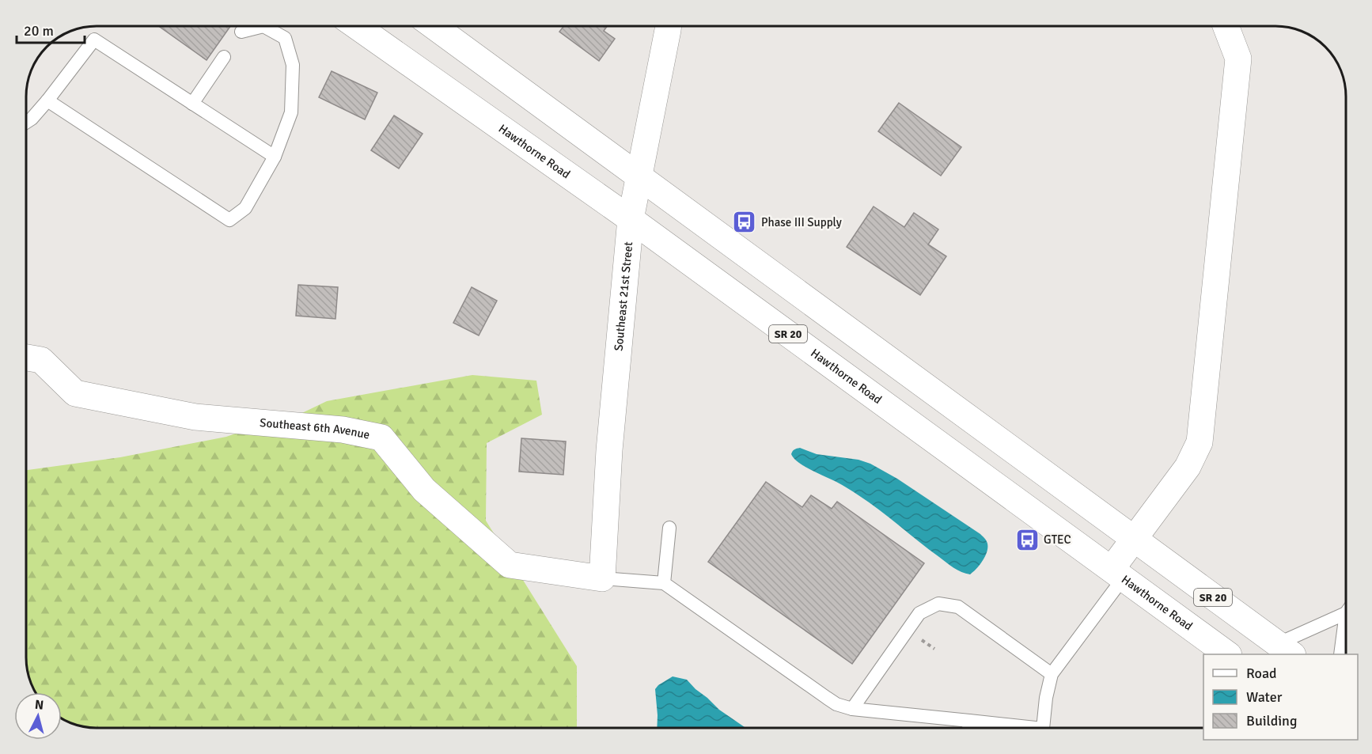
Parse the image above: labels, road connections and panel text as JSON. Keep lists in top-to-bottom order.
{
  "streets": {
    "main road": [
      "Hawthorne Road",
      "Southeast 21st Street",
      "SR 20",
      "Southeast 6th Avenue"
    ]
  },
  "crossings": [
    ["Hawthorne Road", "Southeast 21st Street"],
    ["Southeast 21st Street", "SR 20"],
    ["Southeast 21st Street", "Southeast 6th Avenue"]
  ],
  "places": {
    "bus stop": ["Phase III Supply", "GTEC"]
  },
  "legend": ["Road", "Water", "Building"],
  "scale_bar": "20 m",
  "north": "top"
}
